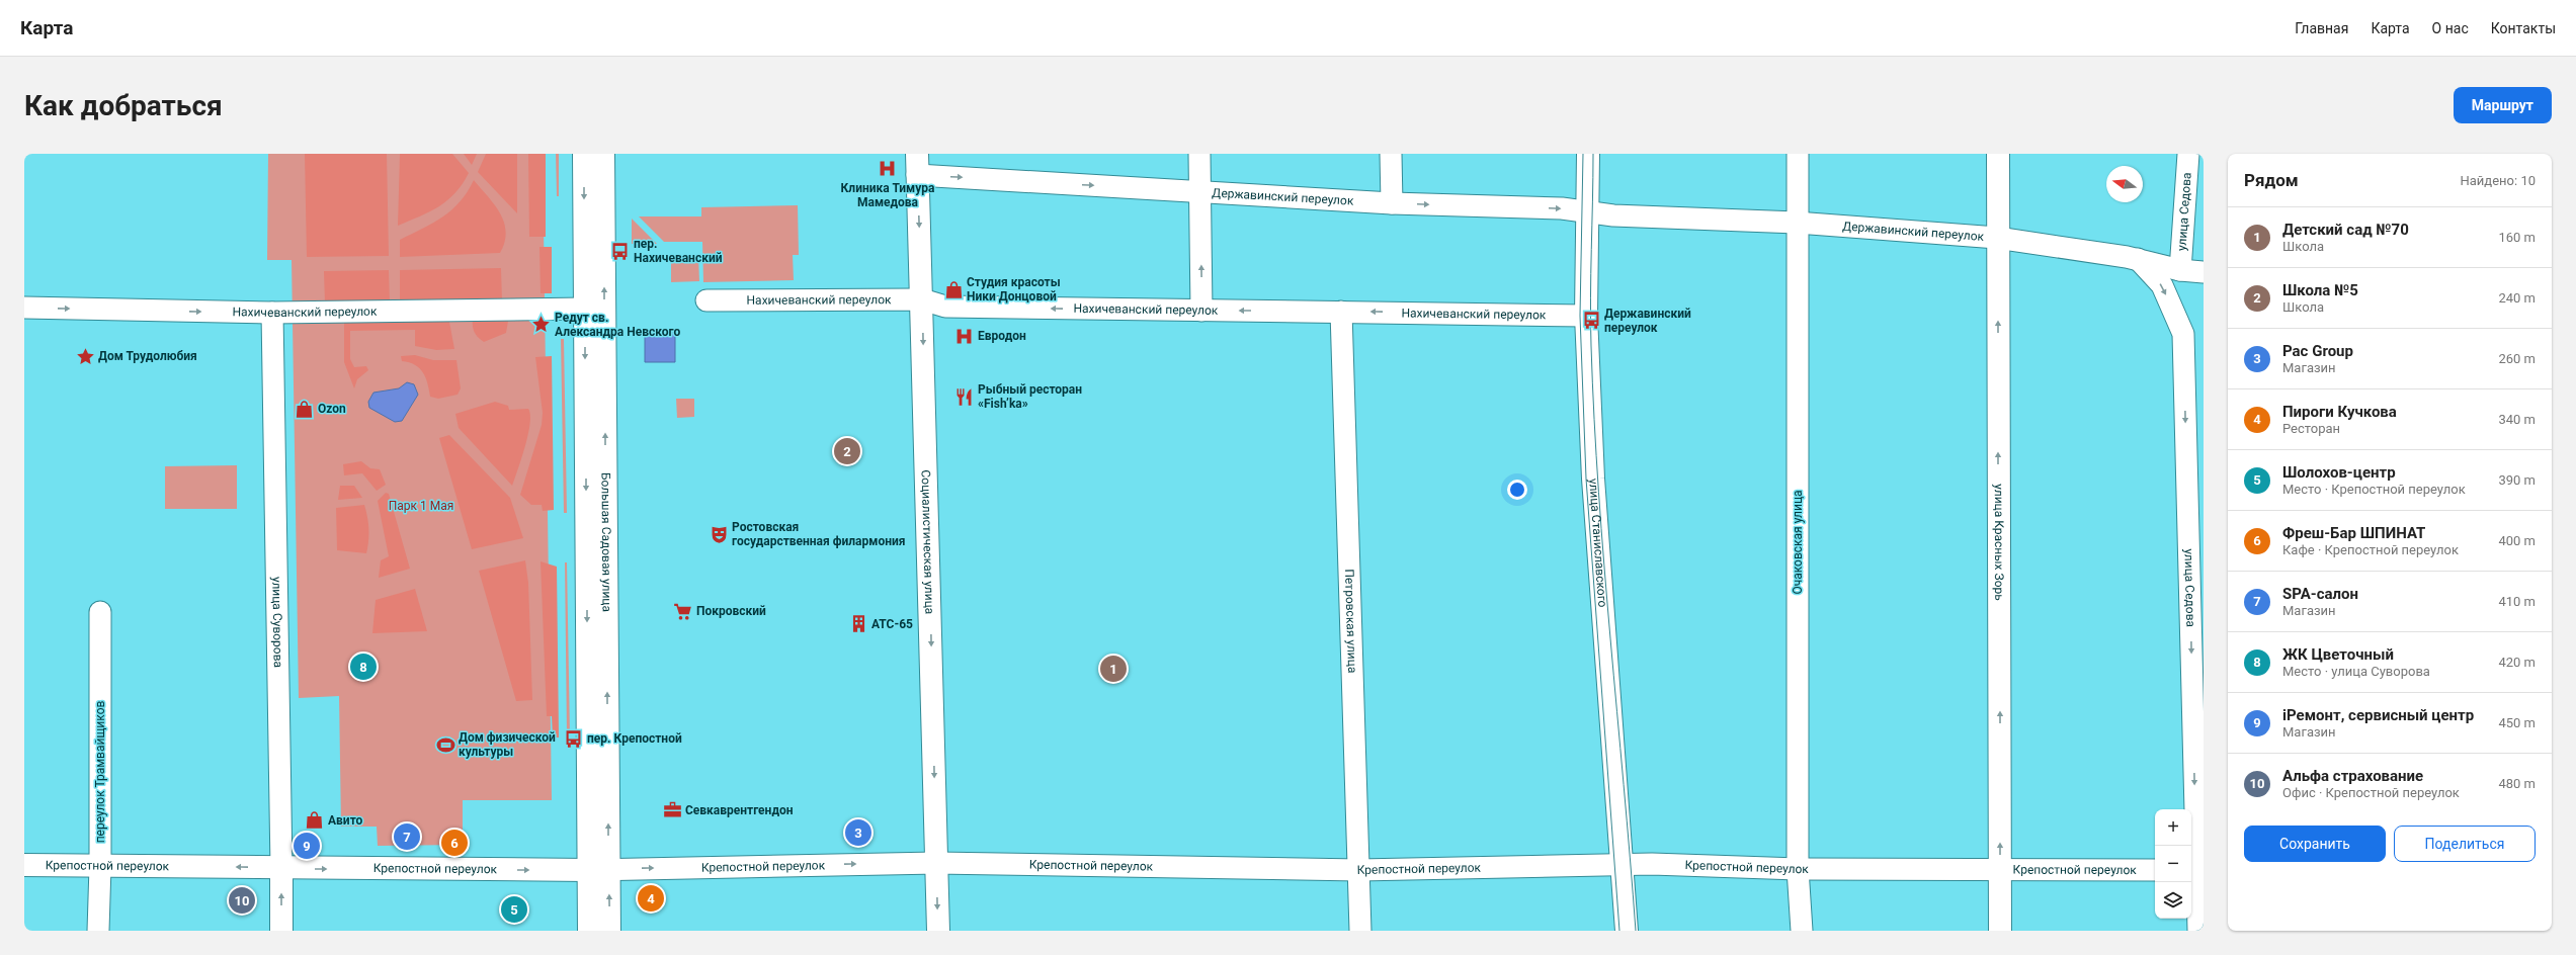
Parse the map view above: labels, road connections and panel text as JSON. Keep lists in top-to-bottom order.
{
  "streets": {
    "street": [
      "Державинский переулок",
      "улица Седова",
      "Нахичеванский переулок",
      "Большая Садовая улица",
      "Социалистическая улица",
      "улица Станиславского",
      "Очаковская улица",
      "улица Красных Зорь",
      "Петровская улица",
      "улица Суворова",
      "переулок Трамвайщиков",
      "Крепостной переулок"
    ]
  },
  "crossings": [
    ["Державинский переулок", "улица Седова"],
    ["Державинский переулок", "Социалистическая улица"],
    ["Державинский переулок", "улица Станиславского"],
    ["Державинский переулок", "Очаковская улица"],
    ["Державинский переулок", "улица Красных Зорь"],
    ["Нахичеванский переулок", "Большая Садовая улица"],
    ["Нахичеванский переулок", "Социалистическая улица"],
    ["Нахичеванский переулок", "улица Станиславского"],
    ["Нахичеванский переулок", "Петровская улица"],
    ["Нахичеванский переулок", "улица Суворова"],
    ["Большая Садовая улица", "Крепостной переулок"],
    ["Социалистическая улица", "Крепостной переулок"],
    ["улица Станиславского", "Крепостной переулок"],
    ["Очаковская улица", "Крепостной переулок"],
    ["улица Красных Зорь", "Крепостной переулок"],
    ["Петровская улица", "Крепостной переулок"],
    ["улица Суворова", "Крепостной переулок"],
    ["переулок Трамвайщиков", "Крепостной переулок"]
  ],
  "one_way": [
    "Державинский переулок",
    "улица Седова",
    "Социалистическая улица",
    "улица Красных Зорь"
  ],
  "parks": ["Парк 1 Мая"],
  "places": {
    "hospital": ["Клиника Тимура Мамедова", "Евродон"],
    "bus stop": ["пер. Нахичеванский", "Державинский переулок", "пер. Крепостной"],
    "shop": ["Студия красоты Ники Донцовой", "Ozon", "Авито"],
    "place": ["Редут св. Александра Невского", "Дом Трудолюбия"],
    "restaurant": ["Рыбный ресторан «Fish’ka»"],
    "theatre": ["Ростовская государственная филармония"],
    "supermarket": ["Покровский"],
    "building": ["АТС-65"],
    "sports": ["Дом физической культуры"],
    "office": ["Севкаврентгендон"]
  },
  "north": "left",
  "page": {
    "header": "Карта",
    "nav": [
      "Главная",
      "Карта",
      "О нас",
      "Контакты"
    ],
    "buttons": [
      "Маршрут",
      ["Сохранить", "Поделиться"]
    ],
    "title": "Как добраться",
    "heading": ["Рядом", "Найдено: 10"],
    "list": [
      {
        "mark": "1",
        "name": "Детский сад №70",
        "note": "Школа",
        "value": "160 m"
      },
      {
        "mark": "2",
        "name": "Школа №5",
        "note": "Школа",
        "value": "240 m"
      },
      {
        "mark": "3",
        "name": "Pac Group",
        "note": "Магазин",
        "value": "260 m"
      },
      {
        "mark": "4",
        "name": "Пироги Кучкова",
        "note": "Ресторан",
        "value": "340 m"
      },
      {
        "mark": "5",
        "name": "Шолохов-центр",
        "note": "Место · Крепостной переулок",
        "value": "390 m"
      },
      {
        "mark": "6",
        "name": "Фреш-Бар ШПИНАТ",
        "note": "Кафе · Крепостной переулок",
        "value": "400 m"
      },
      {
        "mark": "7",
        "name": "SPA-салон",
        "note": "Магазин",
        "value": "410 m"
      },
      {
        "mark": "8",
        "name": "ЖК Цветочный",
        "note": "Место · улица Суворова",
        "value": "420 m"
      },
      {
        "mark": "9",
        "name": "iРемонт, сервисный центр",
        "note": "Магазин",
        "value": "450 m"
      },
      {
        "mark": "10",
        "name": "Альфа страхование",
        "note": "Офис · Крепостной переулок",
        "value": "480 m"
      }
    ],
    "pins": [
      "2",
      "8",
      "1",
      "3",
      "7",
      "6",
      "9",
      "4",
      "10",
      "5"
    ],
    "map_buttons": ["+", "−"]
  }
}
